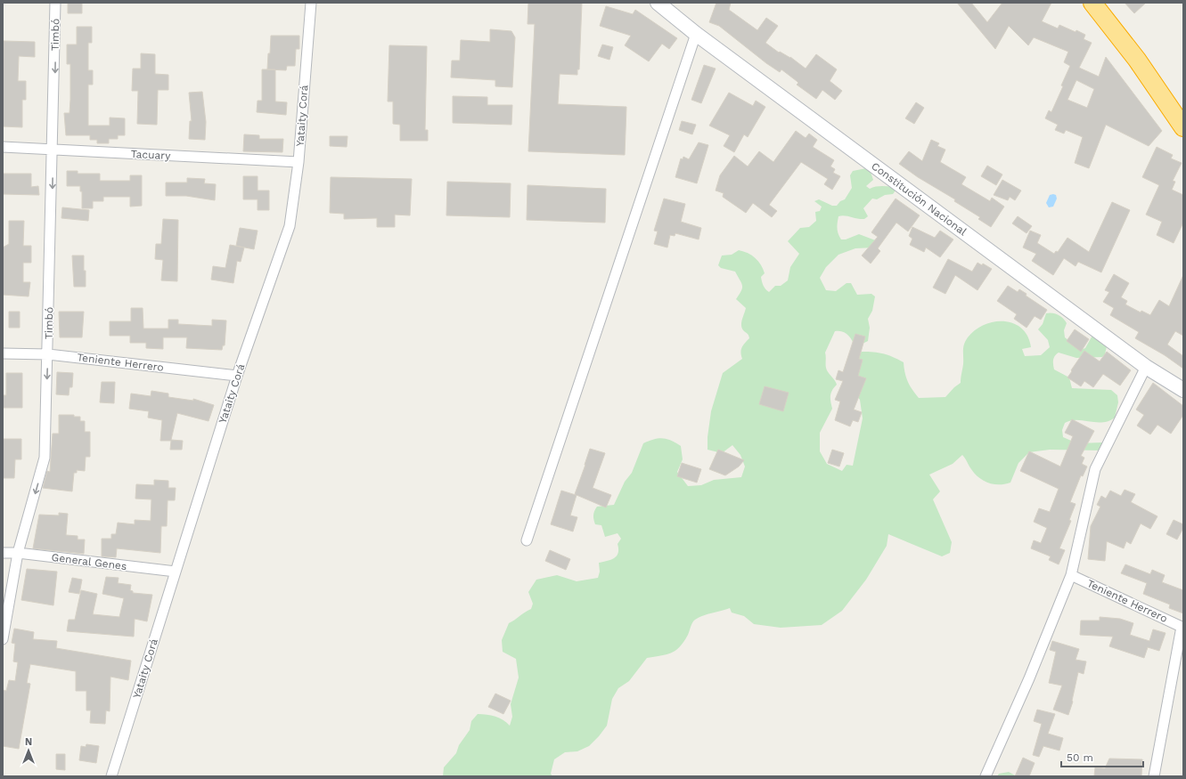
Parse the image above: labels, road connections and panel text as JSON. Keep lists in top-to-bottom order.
{
  "streets": {
    "street": [
      "Timbó",
      "Yataity Corá",
      "Tacuary",
      "Constitución Nacional",
      "Teniente Herrero",
      "General Genes"
    ]
  },
  "crossings": [
    ["Timbó", "Tacuary"],
    ["Timbó", "Teniente Herrero"],
    ["Timbó", "General Genes"],
    ["Yataity Corá", "Tacuary"],
    ["Yataity Corá", "Teniente Herrero"],
    ["Yataity Corá", "General Genes"]
  ],
  "one_way": ["Timbó"],
  "scale_bar": "50 m",
  "north": "top"
}
